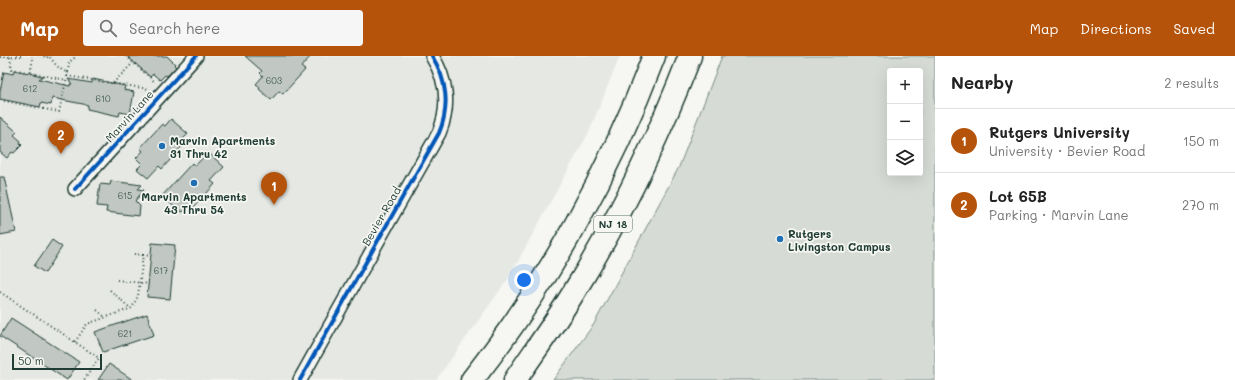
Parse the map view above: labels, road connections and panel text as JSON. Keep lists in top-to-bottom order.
{
  "streets": {
    "highway": ["NJ 18"],
    "street": ["Marvin Lane", "Bevier Road"]
  },
  "places": ["Marvin Apartments 31 Thru 42", "Marvin Apartments 43 Thru 54", "Rutgers Livingston Campus"],
  "house_numbers": [
    "603",
    "612",
    "610",
    "615",
    "617",
    "621"
  ],
  "scale_bar": "50 m",
  "page": {
    "header": "Map",
    "search": "Search here",
    "nav": ["Map", "Directions", "Saved"],
    "heading": ["Nearby", "2 results"],
    "map_buttons": ["+", "−"],
    "list": [
      {
        "mark": "1",
        "name": "Rutgers University",
        "note": "University · Bevier Road",
        "value": "150 m"
      },
      {
        "mark": "2",
        "name": "Lot 65B",
        "note": "Parking · Marvin Lane",
        "value": "270 m"
      }
    ],
    "pins": ["2", "1"],
    "scale": "50 m"
  }
}
